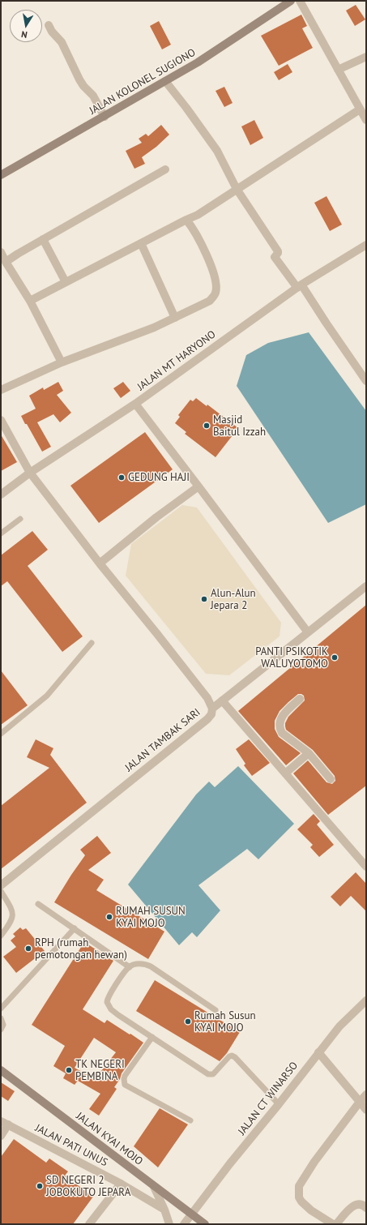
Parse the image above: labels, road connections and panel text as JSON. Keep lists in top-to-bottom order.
{
  "streets": {
    "main road": ["JALAN KOLONEL SUGIONO", "JALAN KYAI MOJO"],
    "street": [
      "JALAN MT HARYONO",
      "JALAN TAMBAK SARI",
      "JALAN CT WINARSO",
      "JALAN PATI UNUS"
    ]
  },
  "crossings": [
    ["JALAN CT WINARSO", "JALAN KYAI MOJO"]
  ],
  "places": [
    "Masjid Baitul Izzah",
    "GEDUNG HAJI",
    "Alun-Alun Jepara 2",
    "PANTI PSIKOTIK WALUYOTOMO",
    "RUMAH SUSUN KYAI MOJO",
    "RPH (rumah pemotongan hewan)",
    "Rumah Susun KYAI MOJO",
    "TK NEGERI PEMBINA",
    "SD NEGERI 2 JOBOKUTO JEPARA"
  ],
  "north": "bottom"
}
